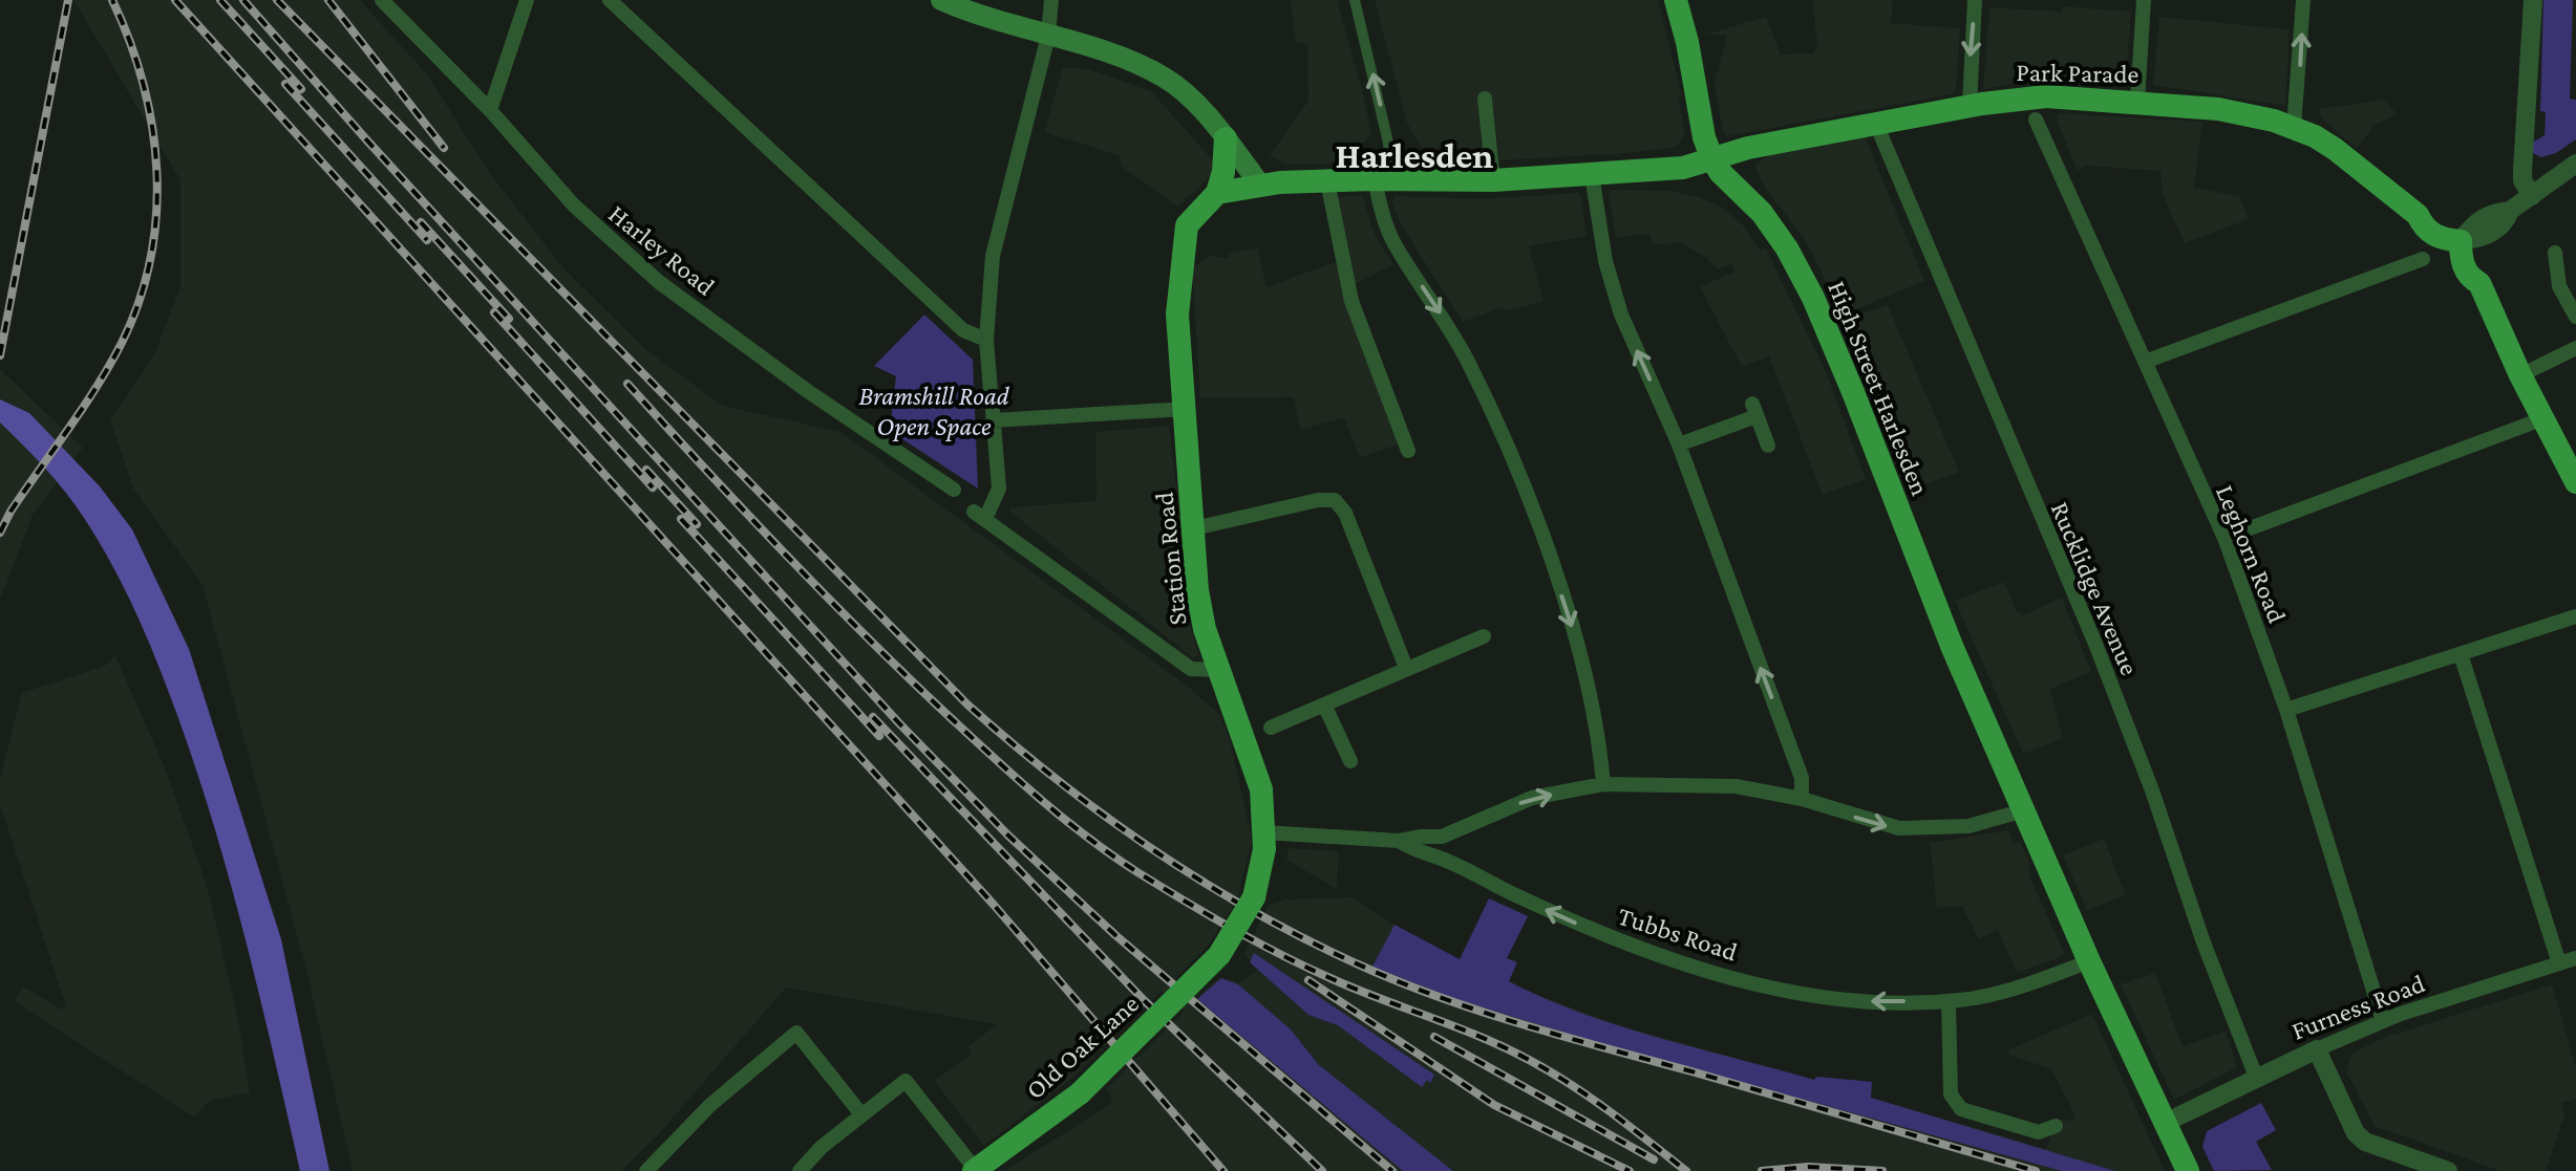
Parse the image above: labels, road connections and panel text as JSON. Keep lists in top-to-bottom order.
{
  "streets": {
    "main road": [
      "Park Parade",
      "High Street Harlesden",
      "Station Road",
      "Old Oak Lane"
    ],
    "street": [
      "Harley Road",
      "Leghorn Road",
      "Rucklidge Avenue",
      "Tubbs Road",
      "Furness Road"
    ]
  },
  "crossings": [
    ["Park Parade", "High Street Harlesden"],
    ["Park Parade", "Rucklidge Avenue"],
    ["High Street Harlesden", "Tubbs Road"],
    ["High Street Harlesden", "Furness Road"],
    ["Leghorn Road", "Furness Road"],
    ["Station Road", "Tubbs Road"],
    ["Station Road", "Old Oak Lane"],
    ["Rucklidge Avenue", "Furness Road"]
  ],
  "one_way": ["Tubbs Road"],
  "districts": ["Harlesden"],
  "parks": ["Bramshill Road Open Space"]
}
